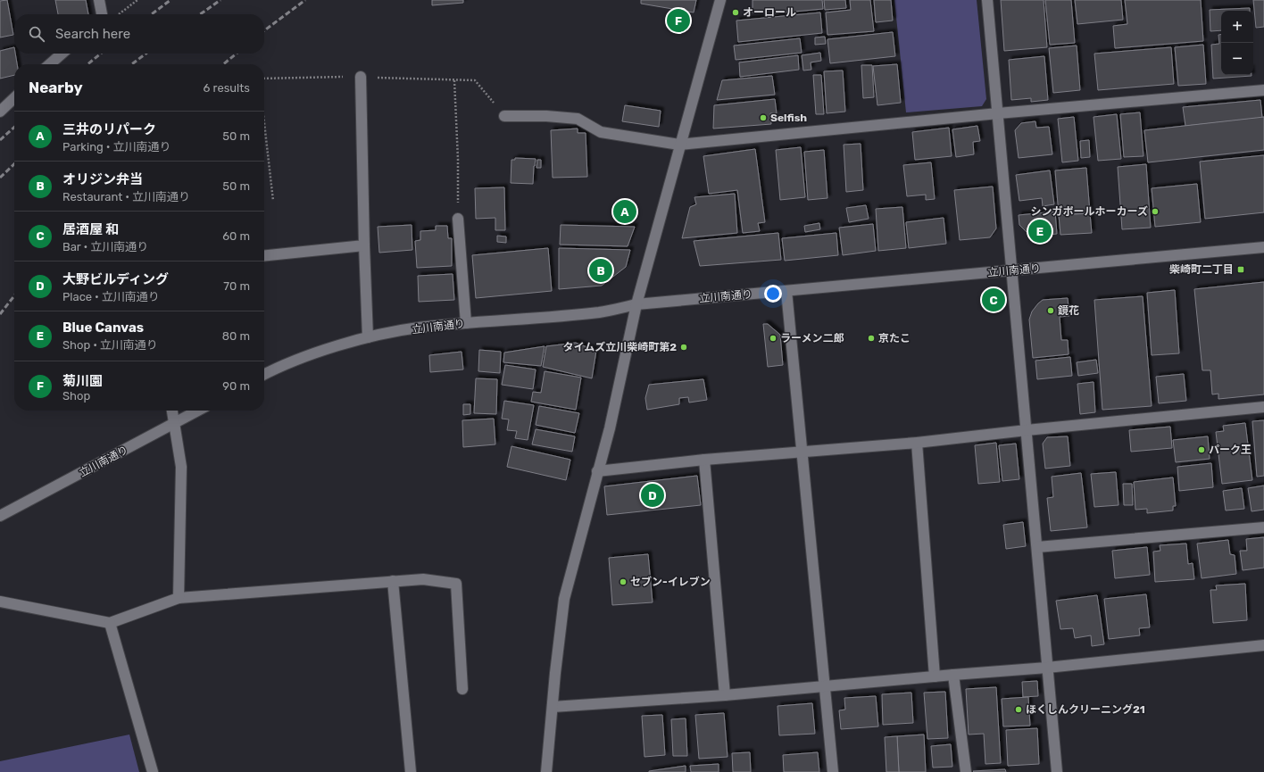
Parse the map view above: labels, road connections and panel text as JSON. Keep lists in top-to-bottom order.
{
  "streets": {
    "street": ["立川南通り"]
  },
  "places": {
    "other": [
      "オーロール",
      "Selfish",
      "シンガポールホーカーズ",
      "鏡花",
      "ラーメン二郎",
      "京たこ",
      "タイムズ立川柴崎町第2",
      "パーク王",
      "セブン-イレブン",
      "ほくしんクリーニング21"
    ],
    "transit": ["柴崎町二丁目"]
  },
  "page": {
    "pins": [
      "F",
      "A",
      "E",
      "B",
      "C",
      "D"
    ],
    "map_buttons": ["+", "−"],
    "search": "Search here",
    "heading": ["Nearby", "6 results"],
    "list": [
      {
        "mark": "A",
        "name": "三井のリパーク",
        "note": "Parking · 立川南通り",
        "value": "50 m"
      },
      {
        "mark": "B",
        "name": "オリジン弁当",
        "note": "Restaurant · 立川南通り",
        "value": "50 m"
      },
      {
        "mark": "C",
        "name": "居酒屋 和",
        "note": "Bar · 立川南通り",
        "value": "60 m"
      },
      {
        "mark": "D",
        "name": "大野ビルディング",
        "note": "Place · 立川南通り",
        "value": "70 m"
      },
      {
        "mark": "E",
        "name": "Blue Canvas",
        "note": "Shop · 立川南通り",
        "value": "80 m"
      },
      {
        "mark": "F",
        "name": "菊川園",
        "note": "Shop",
        "value": "90 m"
      }
    ]
  }
}
